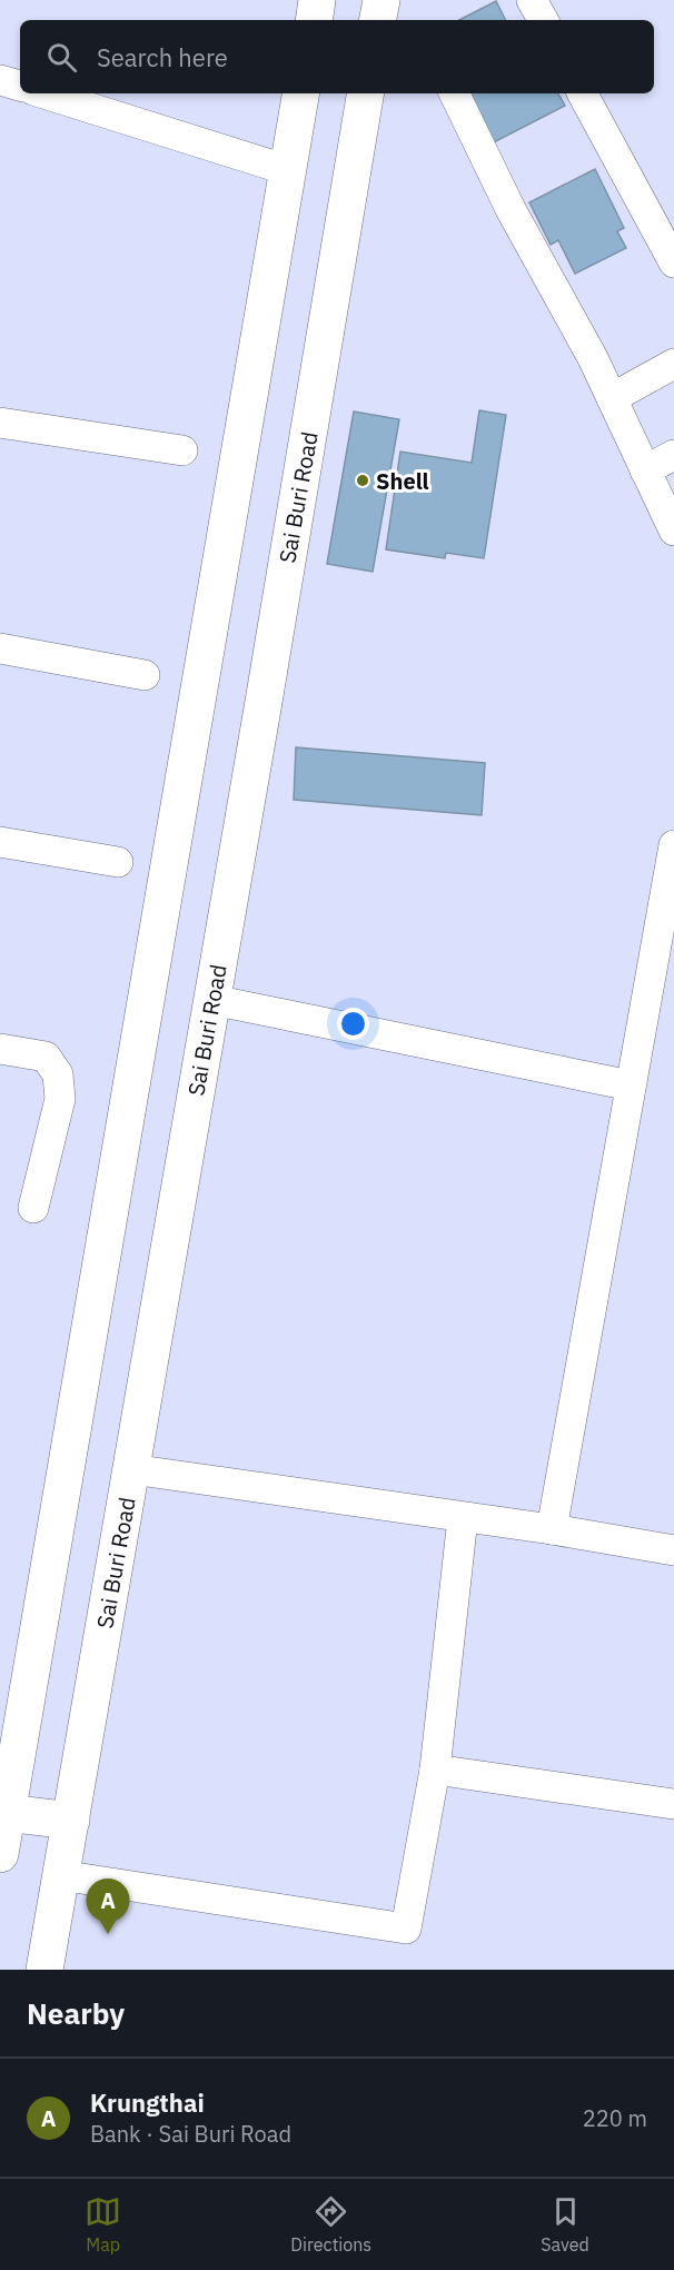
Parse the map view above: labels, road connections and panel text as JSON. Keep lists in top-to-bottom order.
{
  "streets": {
    "main road": ["Sai Buri Road"]
  },
  "places": ["Shell"],
  "page": {
    "search": "Search here",
    "pins": "A",
    "heading": "Nearby",
    "list": [
      {
        "mark": "A",
        "name": "Krungthai",
        "note": "Bank · Sai Buri Road",
        "value": "220 m"
      }
    ],
    "nav": ["Map", "Directions", "Saved"]
  }
}
